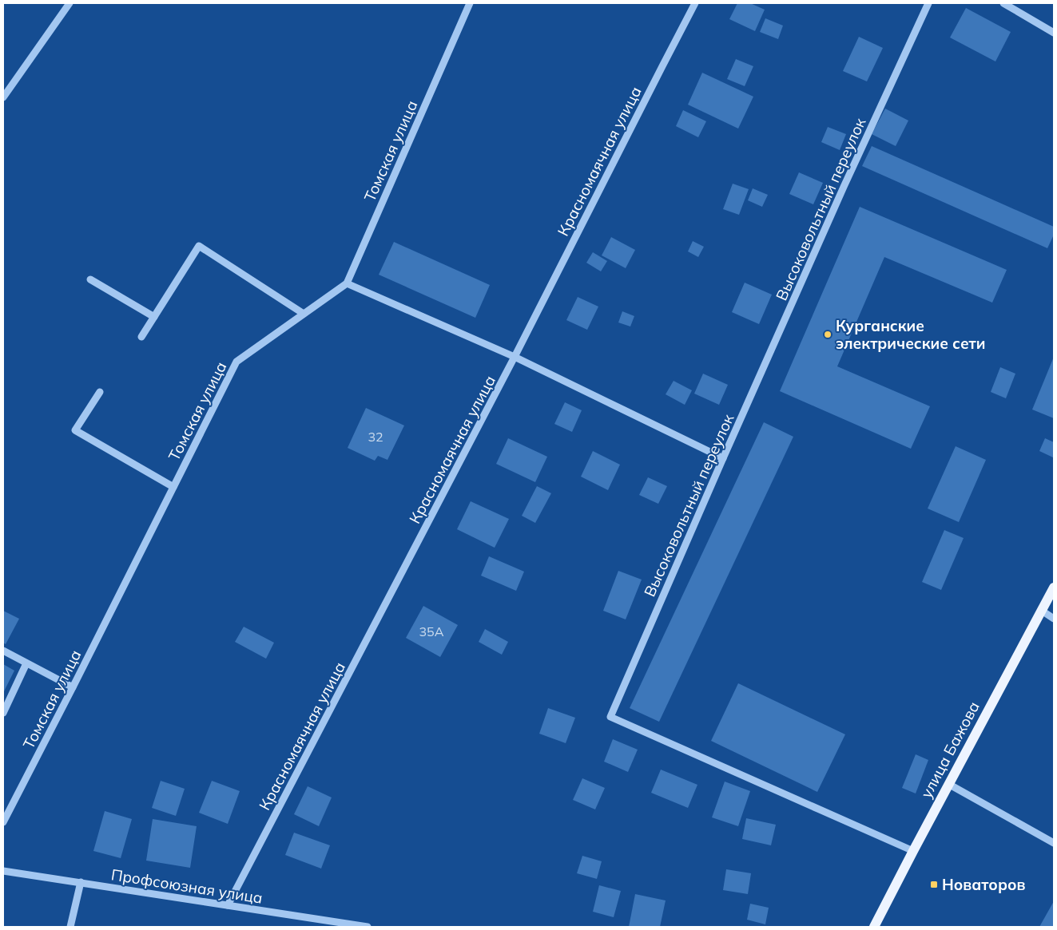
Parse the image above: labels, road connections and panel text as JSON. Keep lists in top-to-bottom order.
{
  "streets": {
    "main road": ["улица Бажова"],
    "street": [
      "Томская улица",
      "Красномаячная улица",
      "Высоковольтный переулок",
      "Профсоюзная улица"
    ]
  },
  "crossings": [
    ["Красномаячная улица", "Профсоюзная улица"],
    ["Высоковольтный переулок", "улица Бажова"]
  ],
  "places": {
    "other": ["Курганские электрические сети"],
    "transit": ["Новаторов"]
  },
  "house_numbers": ["32", "35А"]
}
